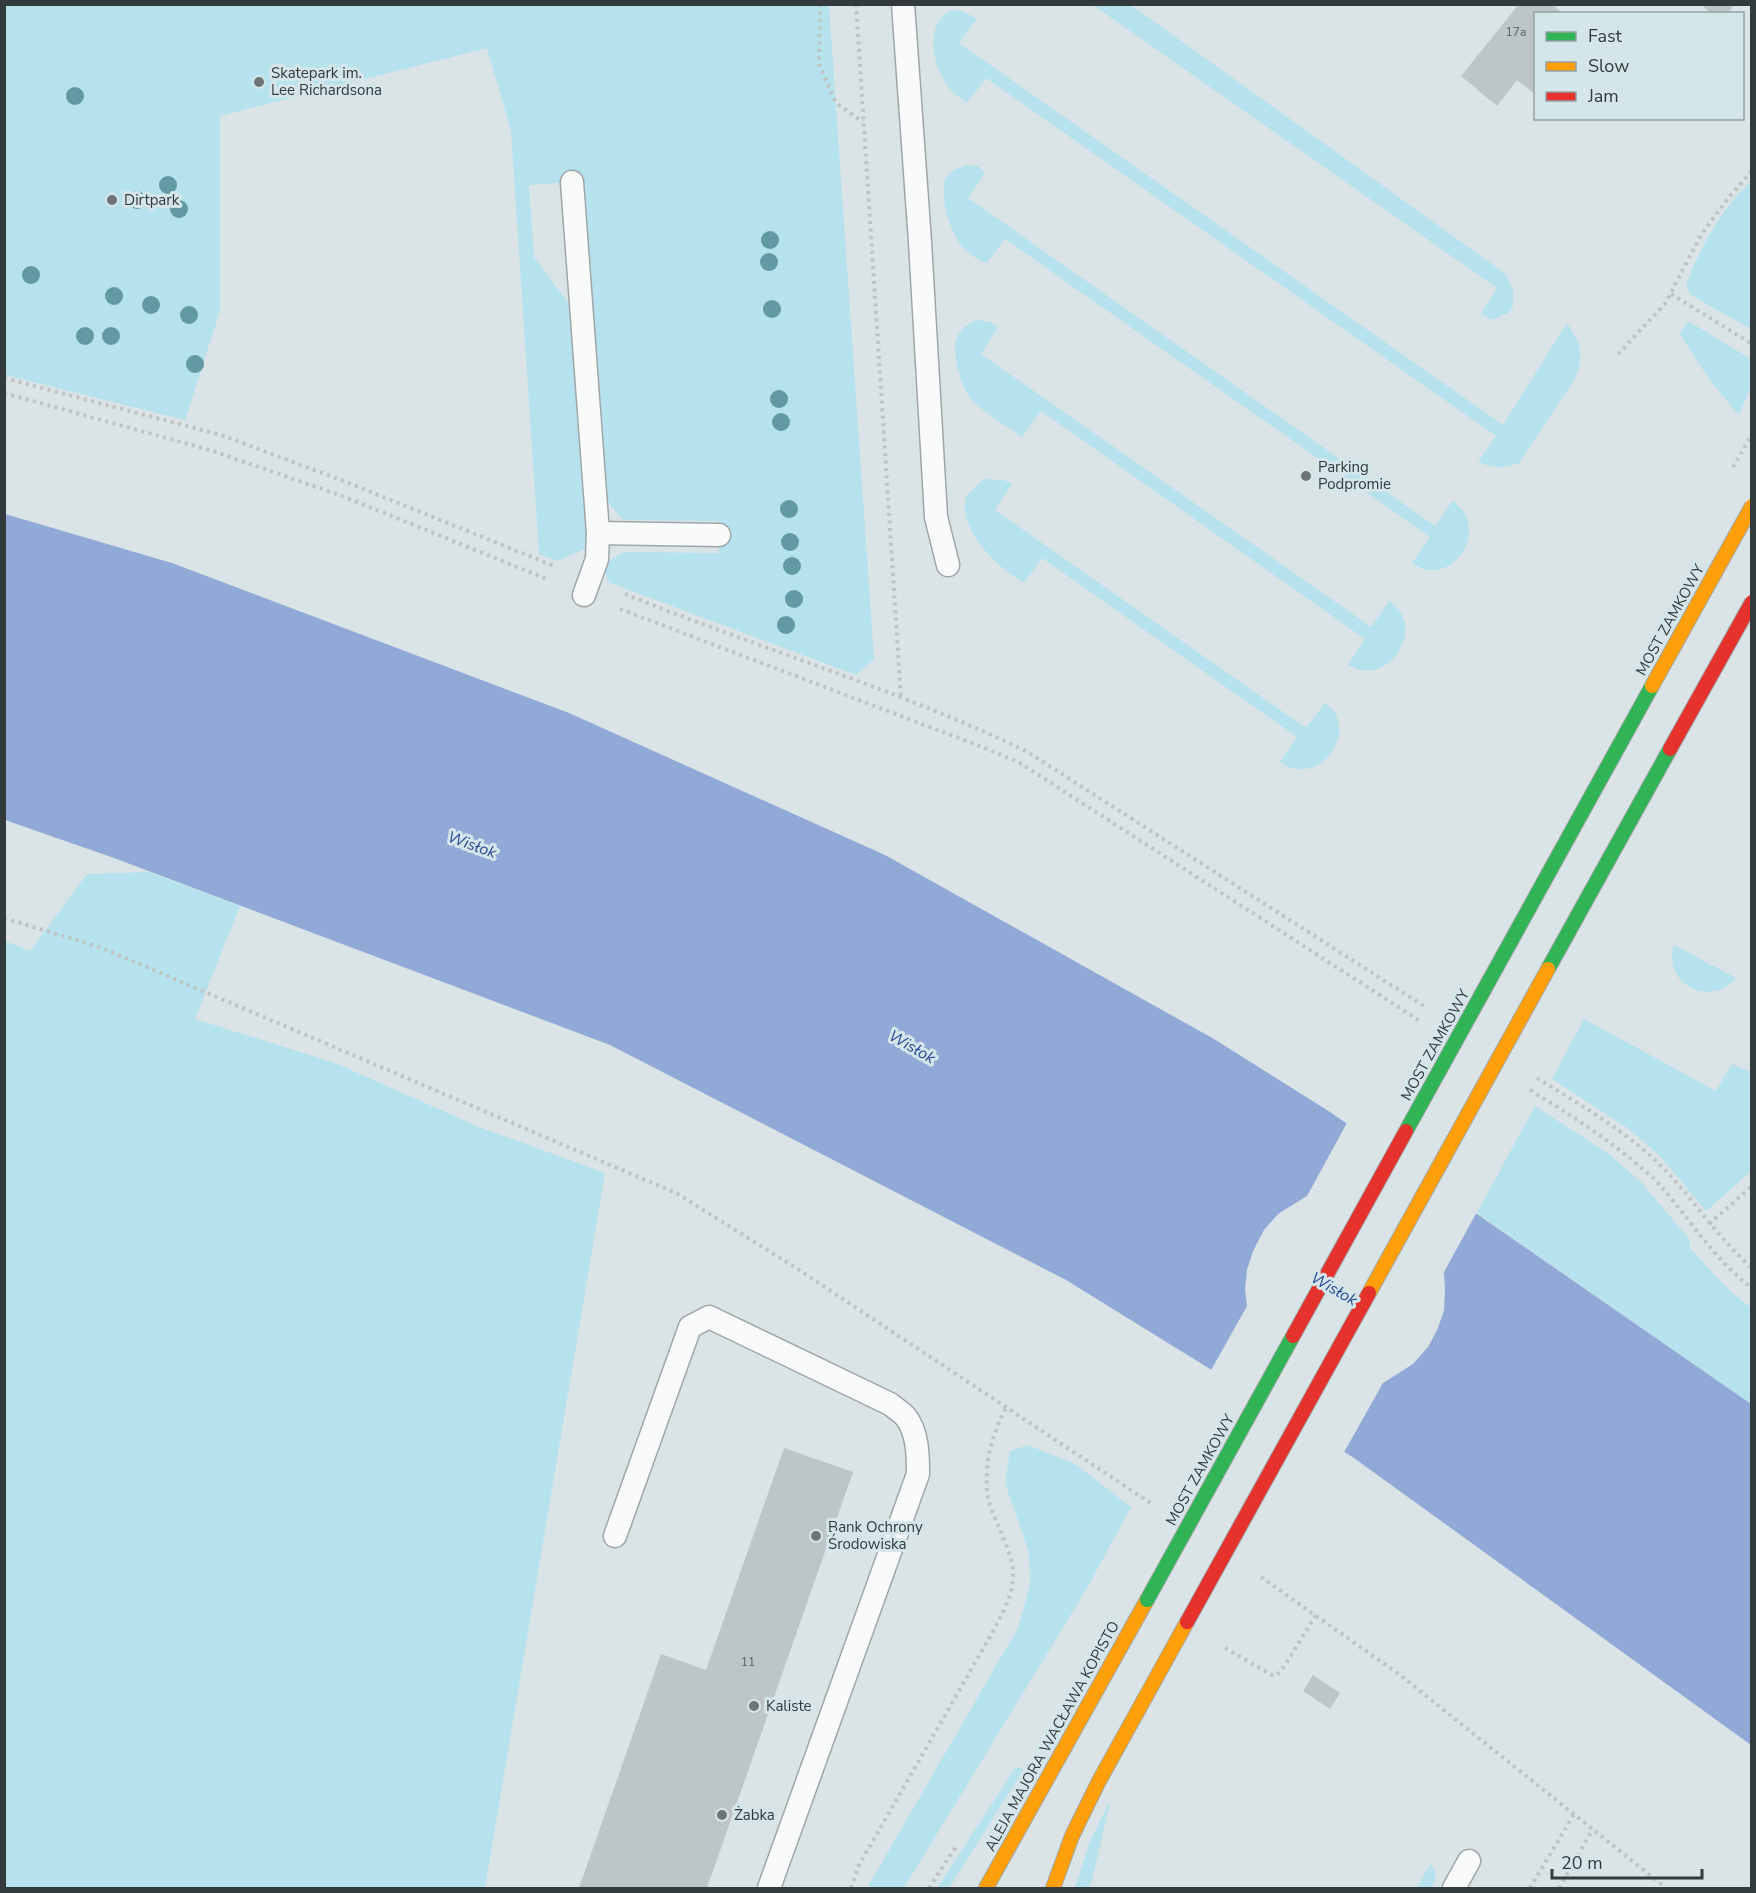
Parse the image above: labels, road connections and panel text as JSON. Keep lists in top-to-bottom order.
{
  "streets": {
    "main road": ["MOST ZAMKOWY", "ALEJA MAJORA WACŁAWA KOPISTO"]
  },
  "crossings": [
    ["MOST ZAMKOWY", "ALEJA MAJORA WACŁAWA KOPISTO"]
  ],
  "water": ["Wisłok"],
  "places": [
    "Skatepark im. Lee Richardsona",
    "Dirtpark",
    "Parking Podpromie",
    "Bank Ochrony Środowiska",
    "Kaliste",
    "Żabka"
  ],
  "house_numbers": ["17a", "11"],
  "legend": ["Fast", "Slow", "Jam"],
  "scale_bar": "20 m"
}
